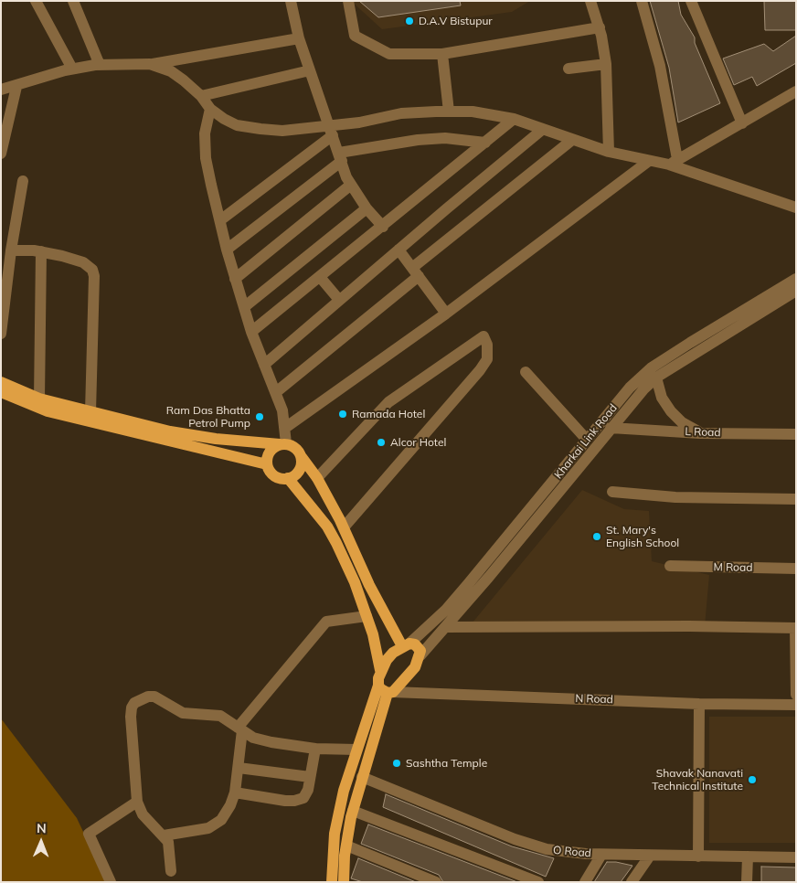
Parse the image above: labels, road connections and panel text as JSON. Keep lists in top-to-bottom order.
{
  "streets": {
    "street": [
      "L Road",
      "Kharkai Link Road",
      "M Road",
      "N Road",
      "O Road"
    ]
  },
  "places": [
    "D.A.V Bistupur",
    "Ramada Hotel",
    "Ram Das Bhatta Petrol Pump",
    "Alcor Hotel",
    "St. Mary's English School",
    "Sashtha Temple",
    "Shavak Nanavati Technical Institute"
  ],
  "north": "top"
}
